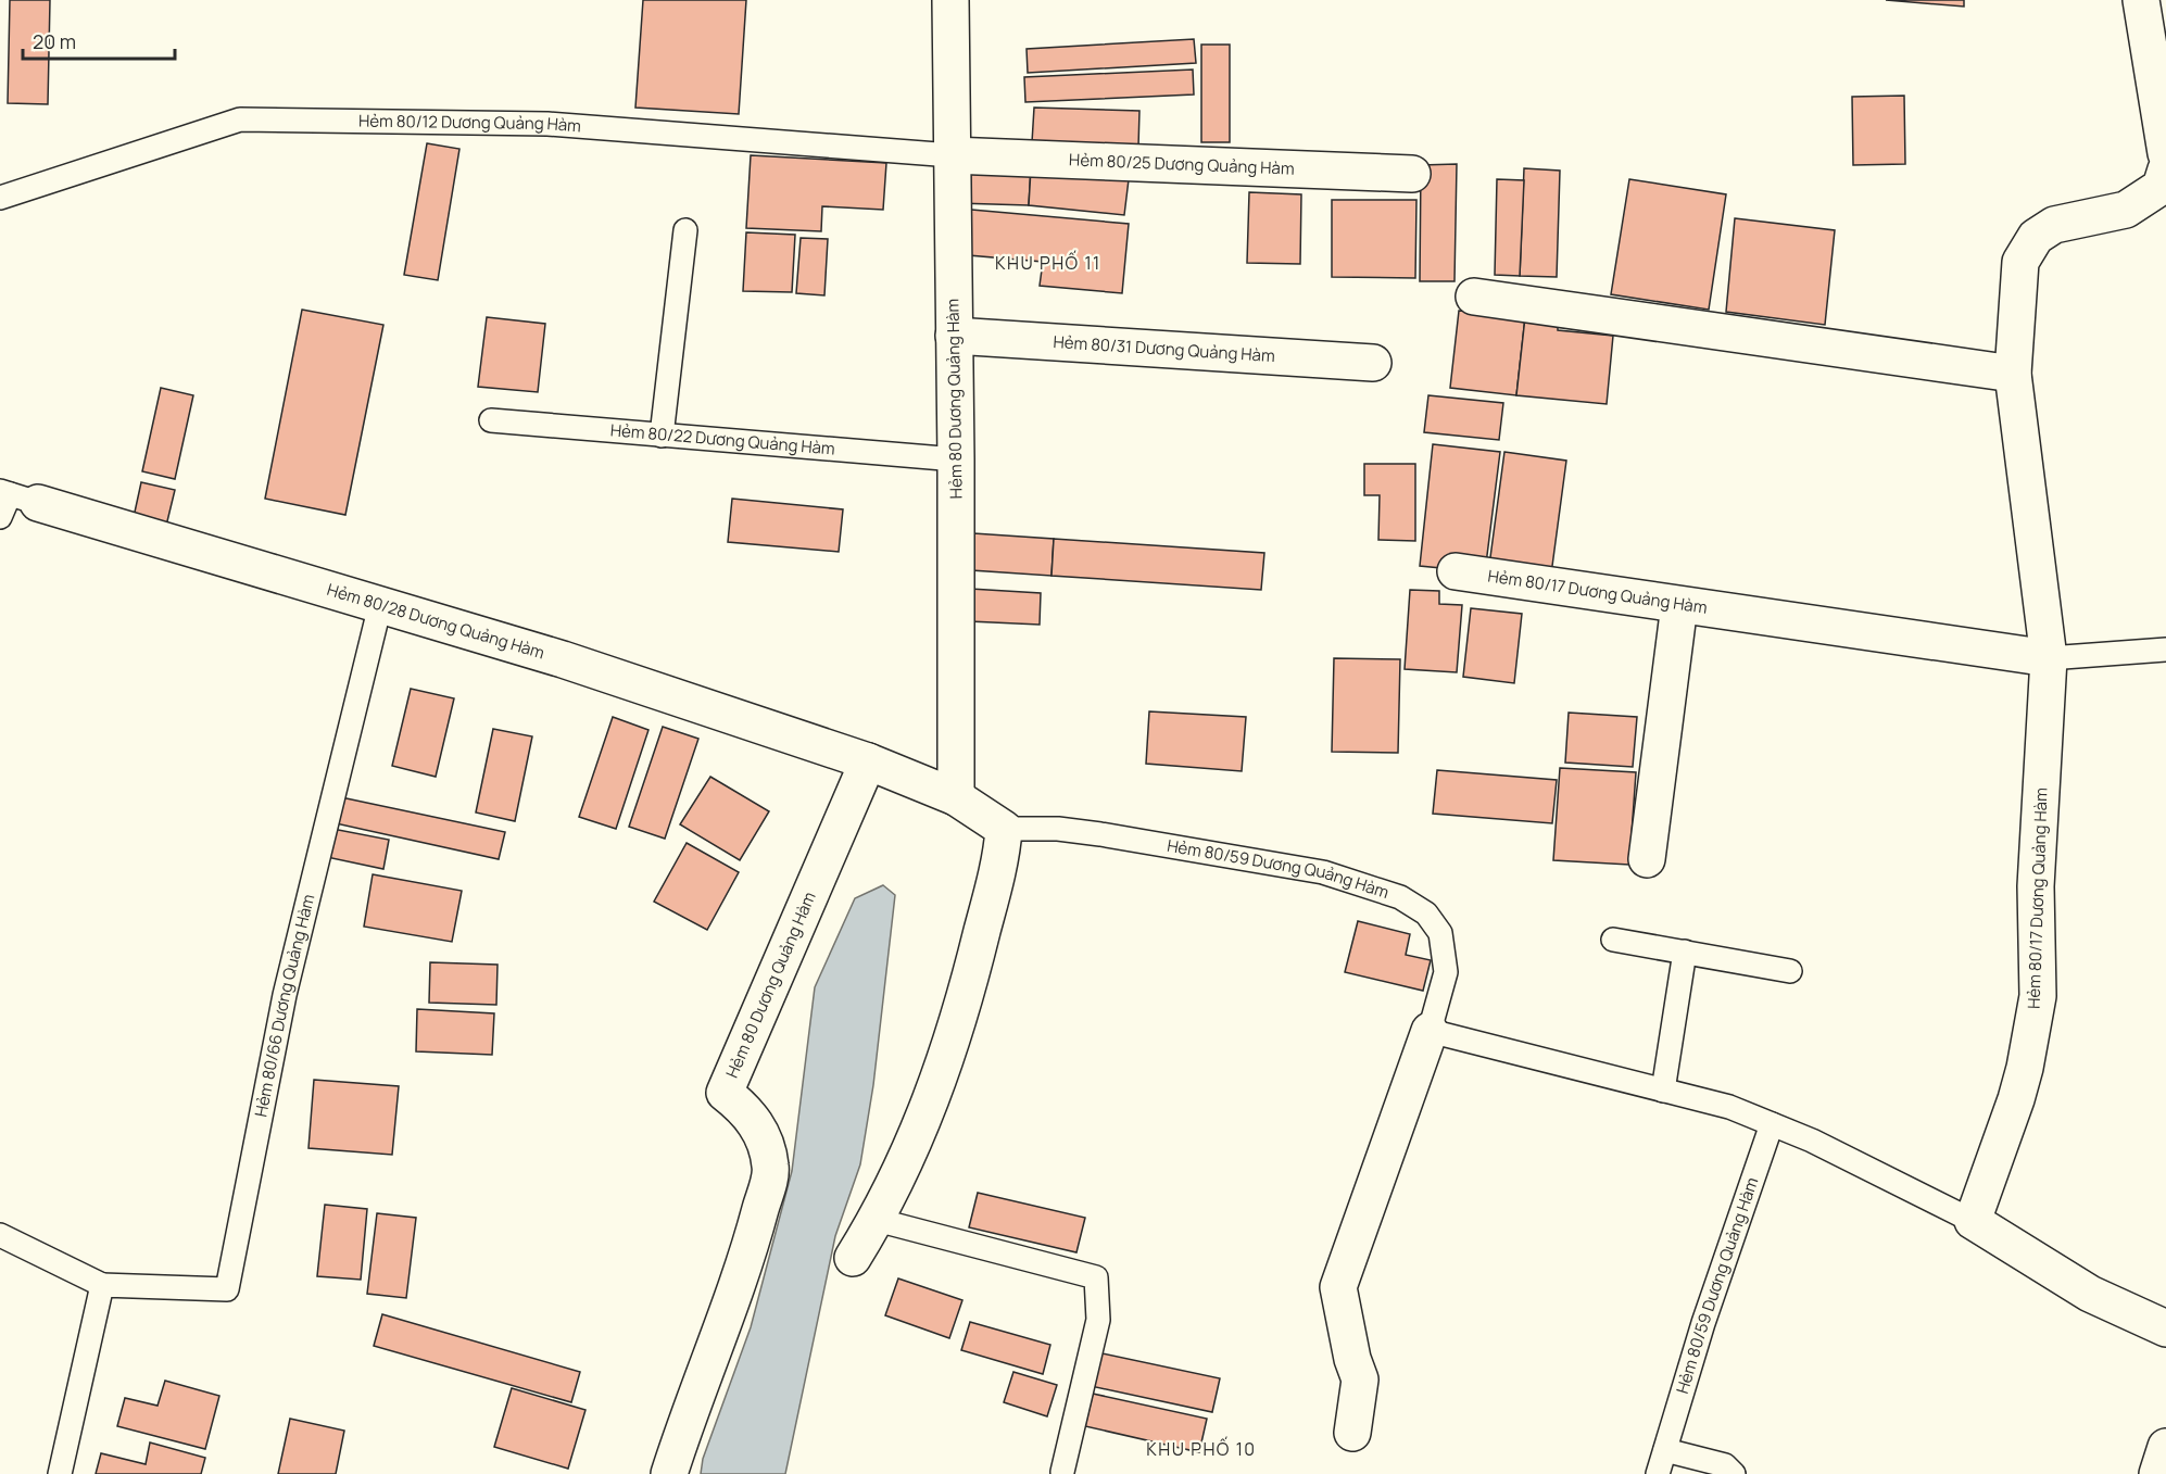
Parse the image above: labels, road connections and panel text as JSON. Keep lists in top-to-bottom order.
{
  "streets": {
    "street": [
      "Hẻm 80/25 Dương Quảng Hàm",
      "Hẻm 80/31 Dương Quảng Hàm",
      "Hẻm 80 Dương Quảng Hàm",
      "Hẻm 80/17 Dương Quảng Hàm",
      "Hẻm 80/28 Dương Quảng Hàm",
      "Hẻm 80/59 Dương Quảng Hàm"
    ],
    "lane": ["Hẻm 80/12 Dương Quảng Hàm", "Hẻm 80/22 Dương Quảng Hàm", "Hẻm 80/66 Dương Quảng Hàm"]
  },
  "crossings": [
    ["Hẻm 80/12 Dương Quảng Hàm", "Hẻm 80/25 Dương Quảng Hàm"],
    ["Hẻm 80/12 Dương Quảng Hàm", "Hẻm 80 Dương Quảng Hàm"],
    ["Hẻm 80/25 Dương Quảng Hàm", "Hẻm 80 Dương Quảng Hàm"],
    ["Hẻm 80/31 Dương Quảng Hàm", "Hẻm 80 Dương Quảng Hàm"],
    ["Hẻm 80 Dương Quảng Hàm", "Hẻm 80/22 Dương Quảng Hàm"],
    ["Hẻm 80 Dương Quảng Hàm", "Hẻm 80/28 Dương Quảng Hàm"],
    ["Hẻm 80/28 Dương Quảng Hàm", "Hẻm 80/66 Dương Quảng Hàm"]
  ],
  "districts": ["KHU PHỐ 11", "KHU PHỐ 10"],
  "scale_bar": "20 m"
}
